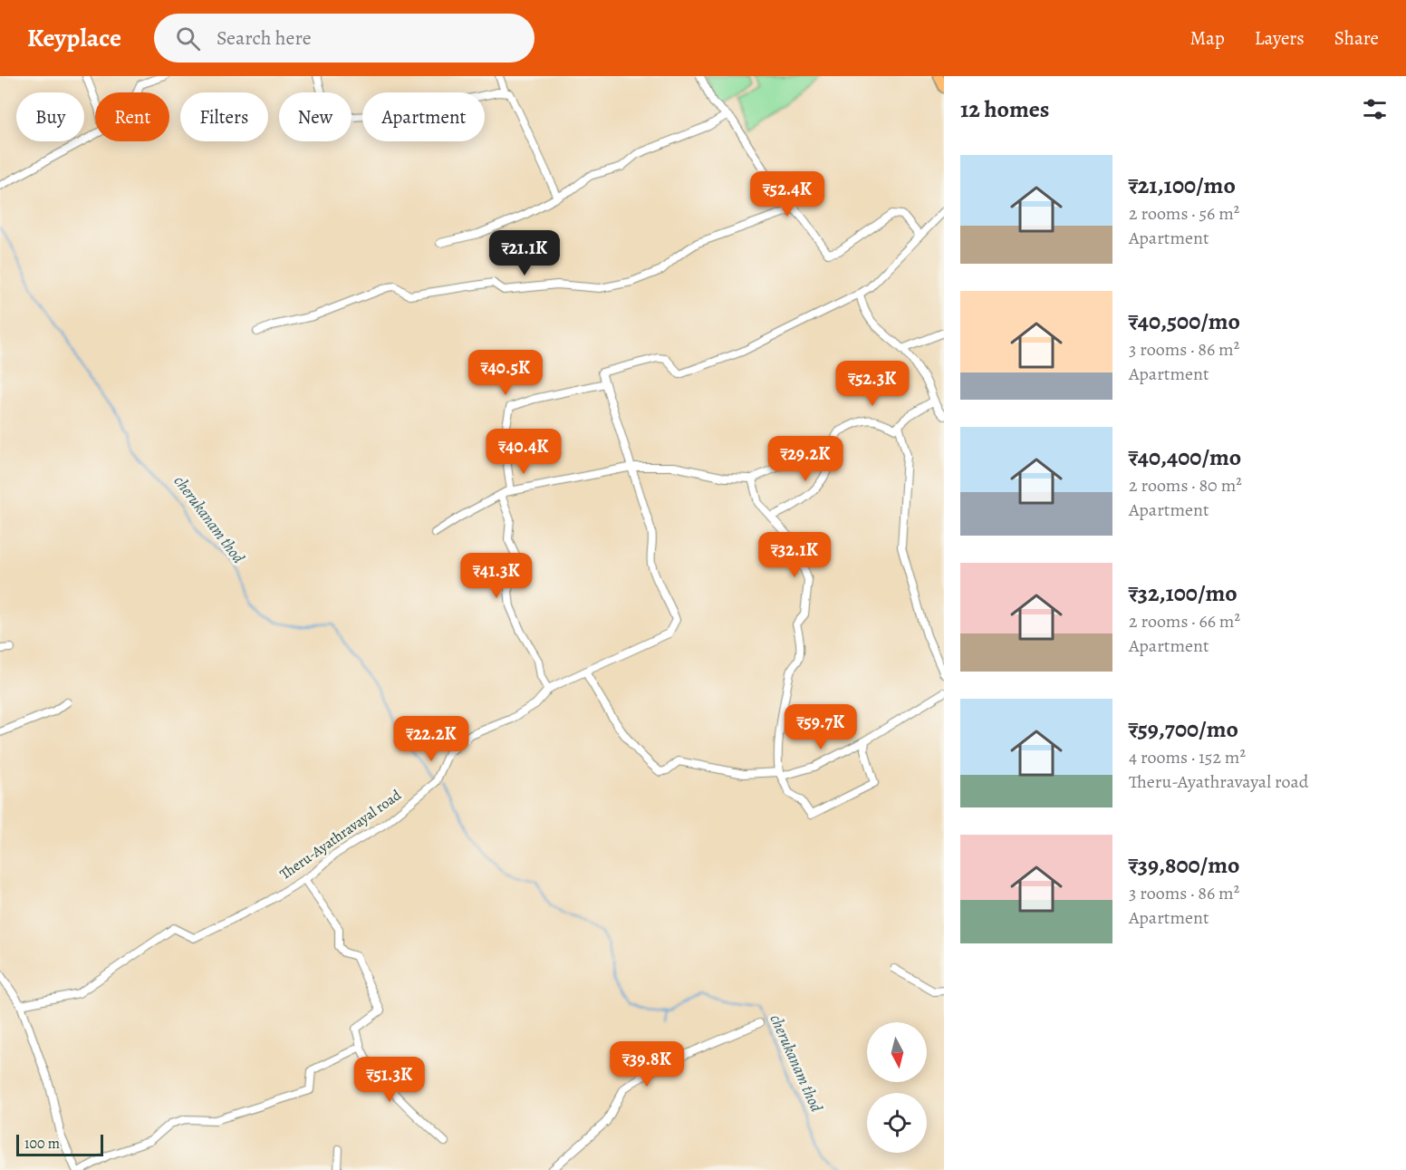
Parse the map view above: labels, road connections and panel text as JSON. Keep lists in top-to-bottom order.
{
  "streets": {
    "street": ["Theru-Ayathravayal road"]
  },
  "water": ["cherukanam thod"],
  "scale_bar": "100 m",
  "north": "bottom",
  "page": {
    "header": "Keyplace",
    "search": "Search here",
    "nav": ["Map", "Layers", "Share"],
    "heading": "12 homes",
    "chip": [
      "Buy",
      "Rent",
      "Filters",
      "New",
      "Apartment"
    ],
    "list": [
      {
        "name": "₹21,100/mo",
        "note": "2 rooms · 56 m² · Apartment"
      },
      {
        "name": "₹40,500/mo",
        "note": "3 rooms · 86 m² · Apartment"
      },
      {
        "name": "₹40,400/mo",
        "note": "2 rooms · 80 m² · Apartment"
      },
      {
        "name": "₹32,100/mo",
        "note": "2 rooms · 66 m² · Apartment"
      },
      {
        "name": "₹59,700/mo",
        "note": "4 rooms · 152 m² · Theru-Ayathravayal road"
      },
      {
        "name": "₹39,800/mo",
        "note": "3 rooms · 86 m² · Apartment"
      }
    ],
    "price": [
      "₹52.4K",
      "₹21.1K",
      "₹40.5K",
      "₹52.3K",
      "₹40.4K",
      "₹29.2K",
      "₹32.1K",
      "₹41.3K",
      "₹59.7K",
      "₹22.2K",
      "₹39.8K",
      "₹51.3K"
    ],
    "scale": "100 m"
  }
}
